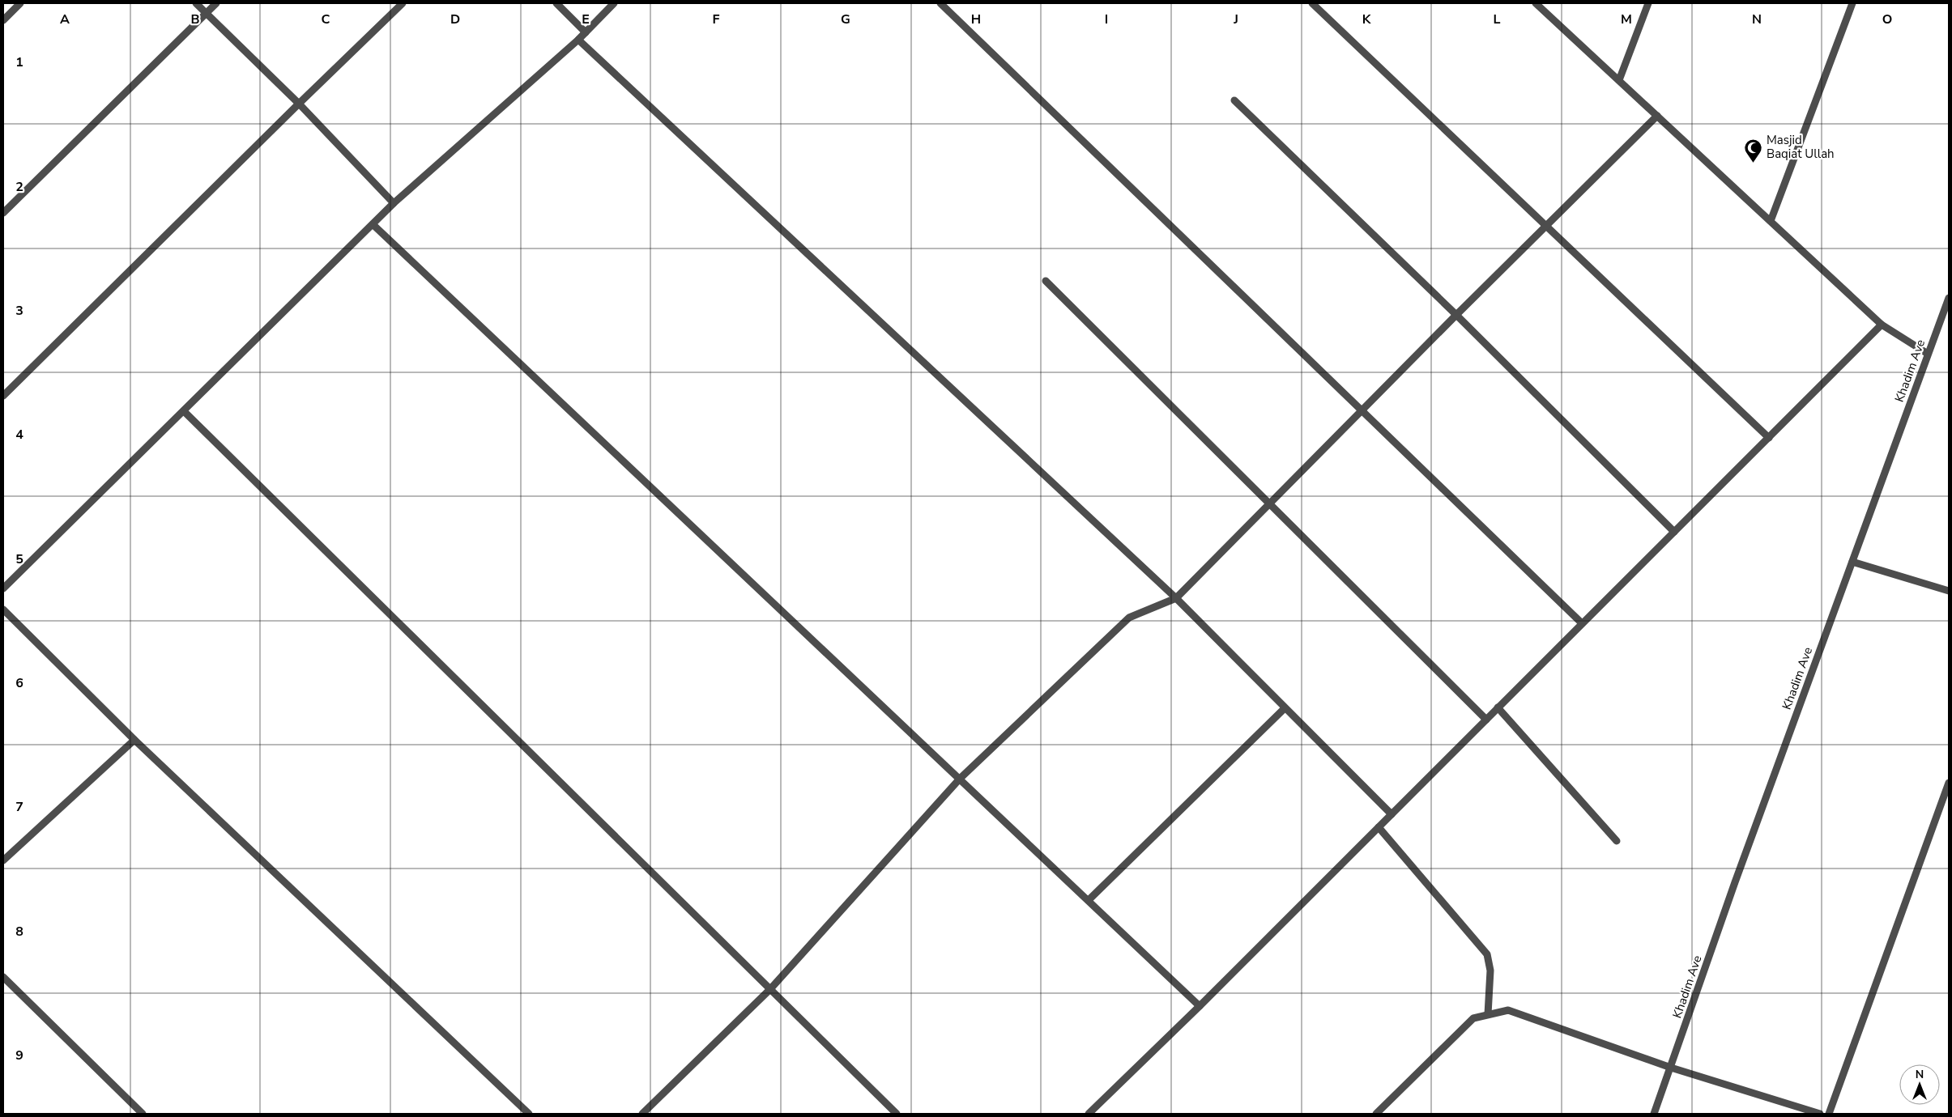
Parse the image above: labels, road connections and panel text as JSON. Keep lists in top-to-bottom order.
{
  "streets": {
    "street": ["Khadim Ave"]
  },
  "places": {
    "mosque": ["Masjid Baqiat Ullah"]
  },
  "north": "top",
  "grid": {
    "columns": [
      "A",
      "B",
      "C",
      "D",
      "E",
      "F",
      "G",
      "H",
      "I",
      "J",
      "K",
      "L",
      "M",
      "N",
      "O"
    ],
    "rows": [
      "1",
      "2",
      "3",
      "4",
      "5",
      "6",
      "7",
      "8",
      "9"
    ]
  }
}
